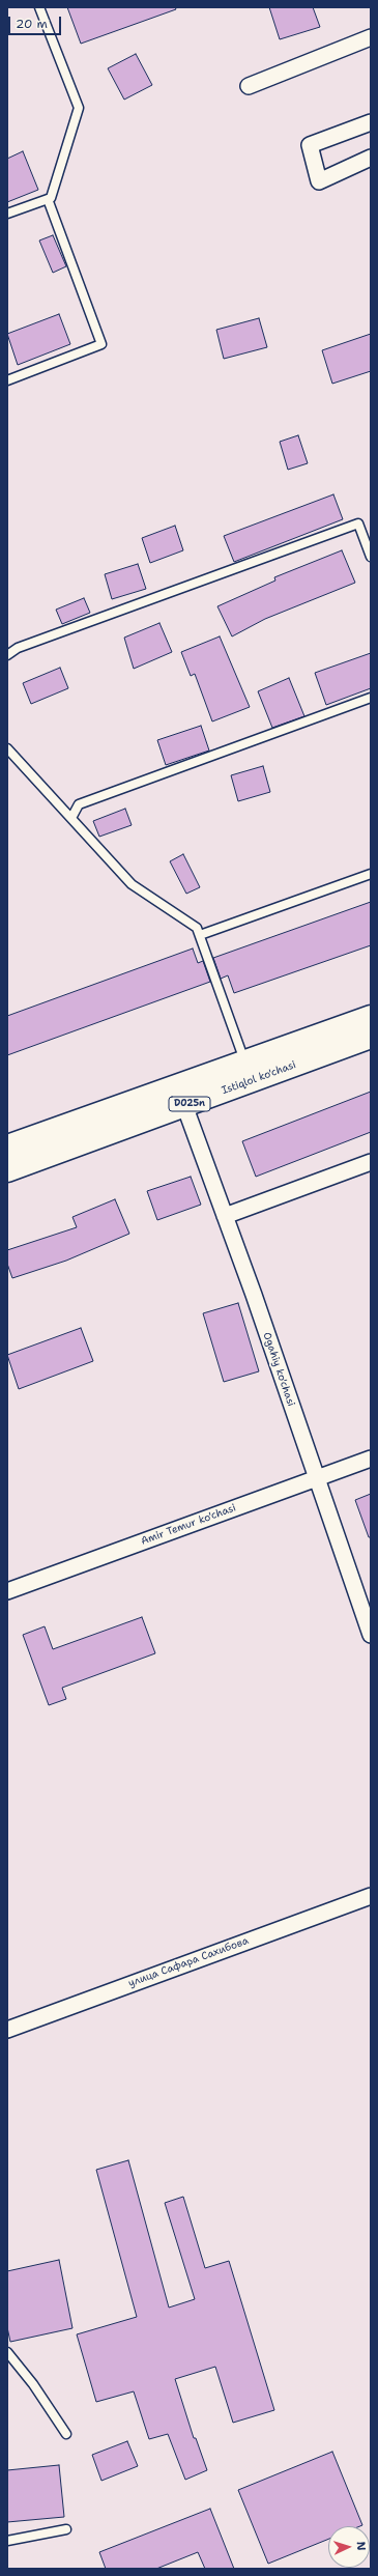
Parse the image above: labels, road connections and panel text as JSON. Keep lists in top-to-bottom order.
{
  "streets": {
    "main road": ["Istiqlol ko'chasi", "D025n"],
    "street": ["Ogahiy ko'chasi", "Amir Temur ko'chasi", "улица Сафара Сахибова"]
  },
  "crossings": [
    ["Istiqlol ko'chasi", "Ogahiy ko'chasi"],
    ["Ogahiy ko'chasi", "Amir Temur ko'chasi"]
  ],
  "scale_bar": "20 m",
  "north": "right"
}
